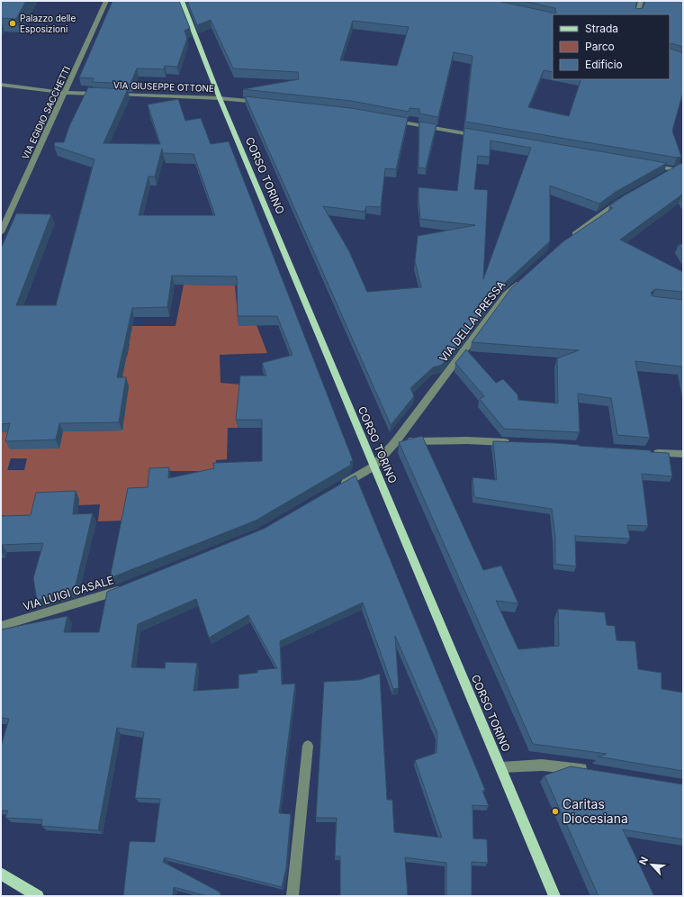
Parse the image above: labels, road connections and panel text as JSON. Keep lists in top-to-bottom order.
{
  "streets": {
    "main road": ["CORSO TORINO"],
    "street": [
      "VIA GIUSEPPE OTTONE",
      "VIA EGIDIO SACCHETTI",
      "VIA DELLA PRESSA",
      "VIA LUIGI CASALE"
    ]
  },
  "crossings": [
    ["VIA GIUSEPPE OTTONE", "VIA EGIDIO SACCHETTI"],
    ["VIA GIUSEPPE OTTONE", "CORSO TORINO"],
    ["CORSO TORINO", "VIA DELLA PRESSA"]
  ],
  "places": ["Palazzo delle Esposizioni", "Caritas Diocesiana"],
  "legend": ["Strada", "Parco", "Edificio"],
  "north": "top left"
}
